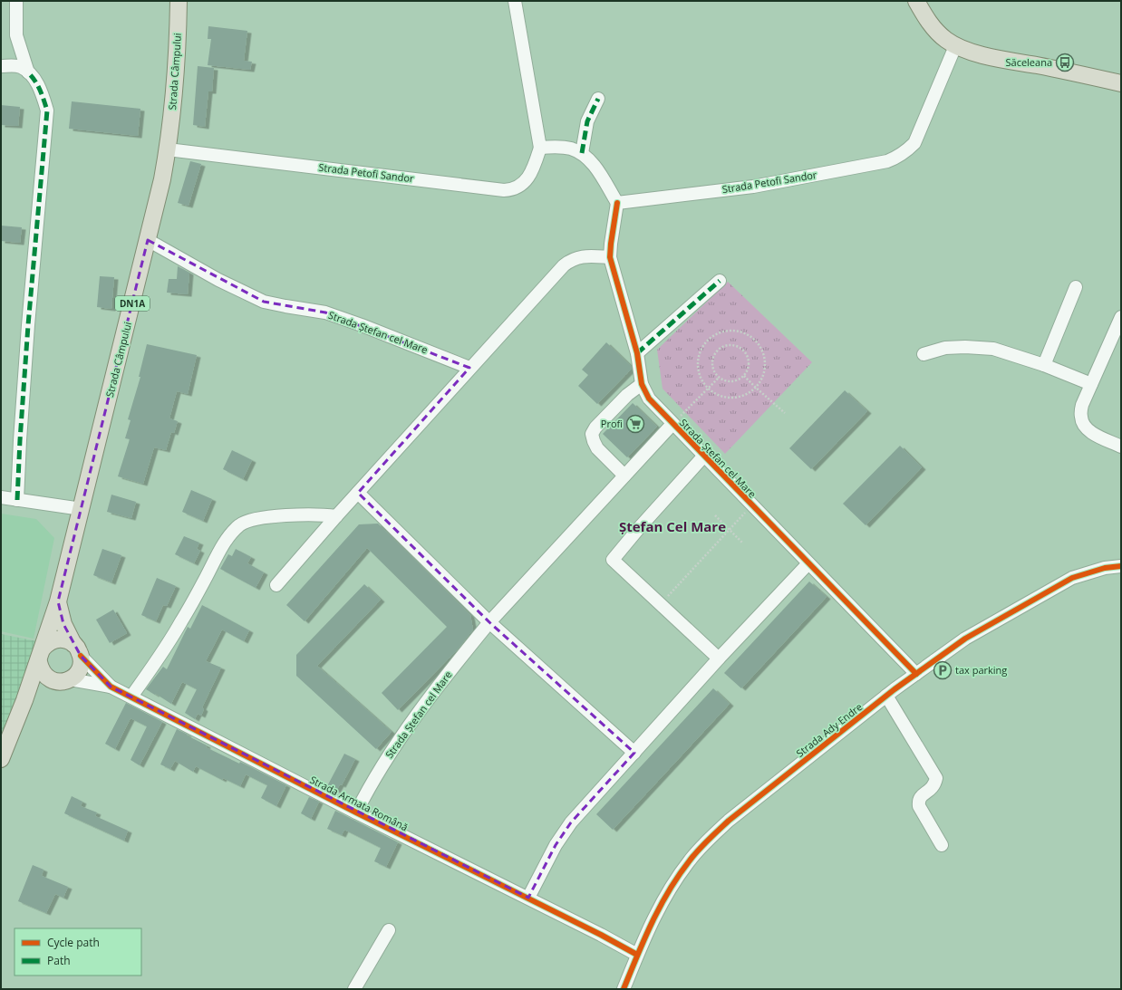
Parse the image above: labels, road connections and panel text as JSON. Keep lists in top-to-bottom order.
{
  "streets": {
    "main road": ["Strada Câmpului", "DN1A"],
    "street": [
      "Strada Petofi Sandor",
      "Strada Ștefan cel Mare",
      "Strada Ady Endre",
      "Strada Armata Română"
    ]
  },
  "crossings": [
    ["Strada Câmpului", "Strada Petofi Sandor"],
    ["Strada Câmpului", "Strada Ștefan cel Mare"],
    ["Strada Câmpului", "Strada Armata Română"],
    ["Strada Petofi Sandor", "Strada Ștefan cel Mare"],
    ["Strada Ștefan cel Mare", "Strada Ady Endre"],
    ["Strada Ștefan cel Mare", "Strada Armata Română"],
    ["Strada Ady Endre", "Strada Armata Română"]
  ],
  "districts": ["Ștefan Cel Mare"],
  "places": {
    "bus stop": ["Săceleana"],
    "supermarket": ["Profi"],
    "parking": ["tax parking"]
  },
  "legend": ["Cycle path", "Path"]
}
